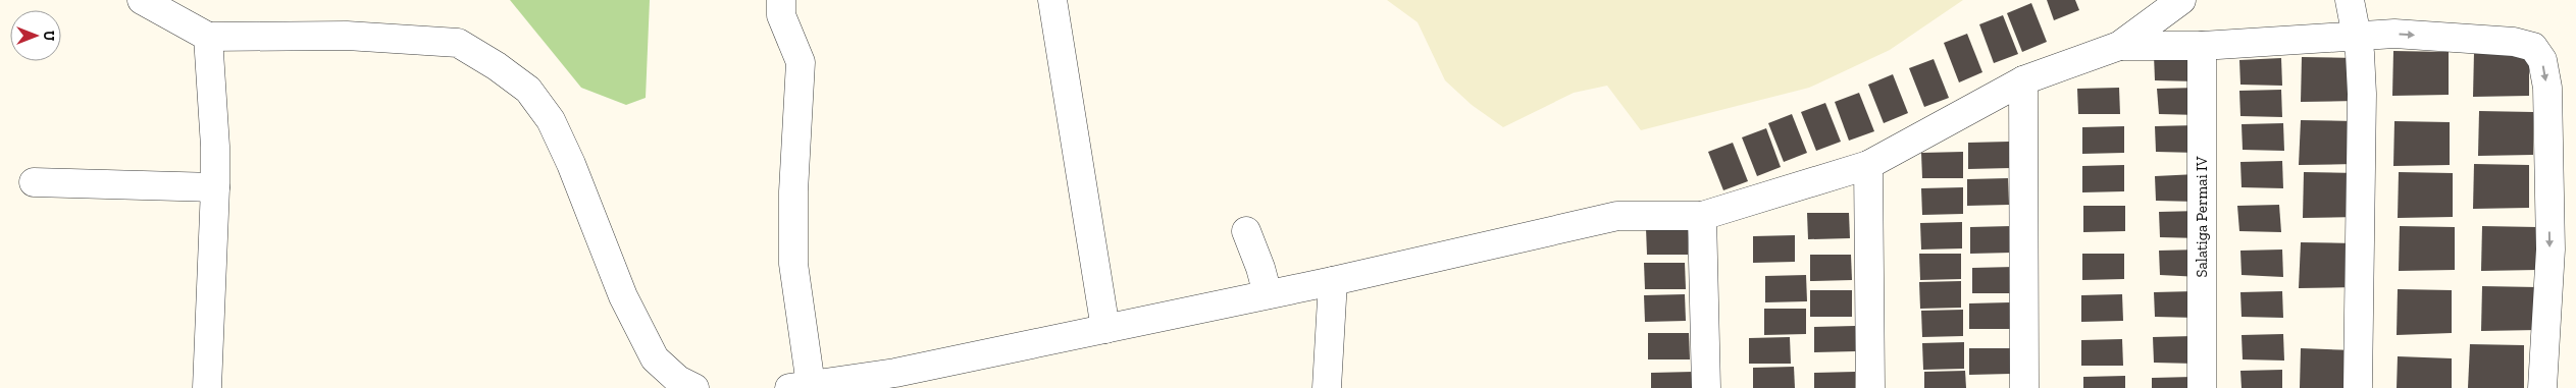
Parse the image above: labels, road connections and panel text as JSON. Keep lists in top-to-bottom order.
{
  "streets": {
    "street": ["Salatiga Permai IV"]
  },
  "north": "right"
}
